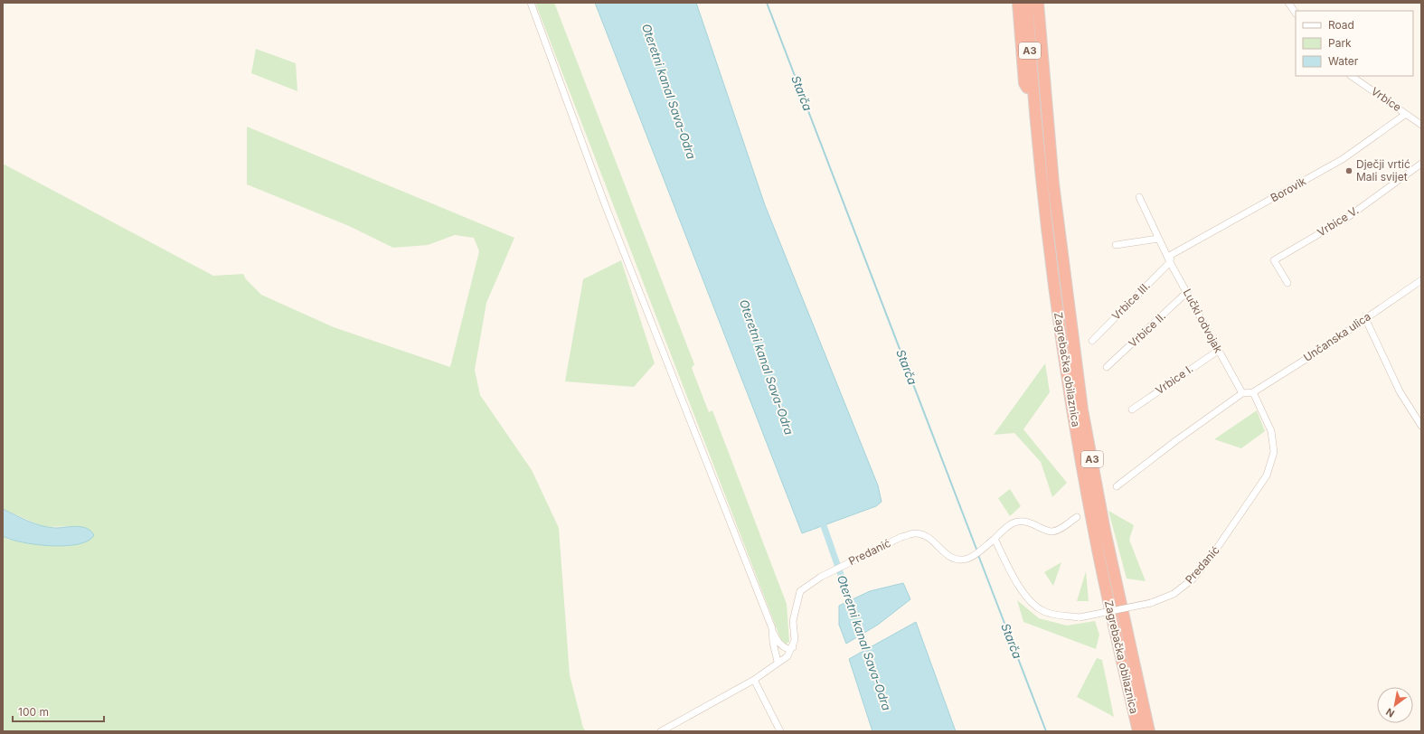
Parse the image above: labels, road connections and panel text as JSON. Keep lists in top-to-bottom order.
{
  "streets": {
    "highway": ["A3", "Zagrebačka obilaznica"],
    "street": [
      "Vrbice",
      "Borovik",
      "Vrbice V.",
      "Vrbice III.",
      "Lučki odvojak",
      "Vrbice II.",
      "Unčanska ulica",
      "Vrbice I.",
      "Predanić"
    ]
  },
  "crossings": [
    ["Vrbice", "Borovik"],
    ["Borovik", "Vrbice III."],
    ["Borovik", "Lučki odvojak"],
    ["Vrbice III.", "Lučki odvojak"],
    ["Lučki odvojak", "Vrbice II."],
    ["Lučki odvojak", "Vrbice I."],
    ["Unčanska ulica", "Predanić"]
  ],
  "water": ["Oteretni kanal Sava-Odra", "Starča"],
  "places": ["Dječji vrtić Mali svijet"],
  "legend": ["Road", "Park", "Water"],
  "scale_bar": "100 m",
  "north": "bottom left"
}
